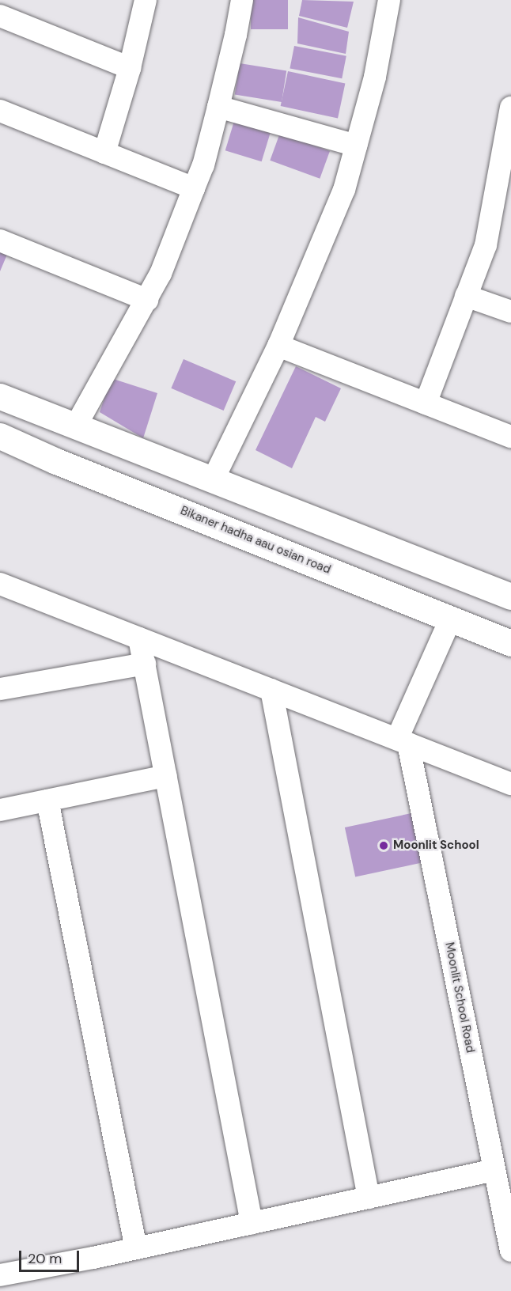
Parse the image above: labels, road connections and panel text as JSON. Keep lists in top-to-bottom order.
{
  "streets": {
    "main road": ["Bikaner hadha aau osian road"],
    "street": ["Moonlit School Road"]
  },
  "places": ["Moonlit School"],
  "scale_bar": "20 m"
}
